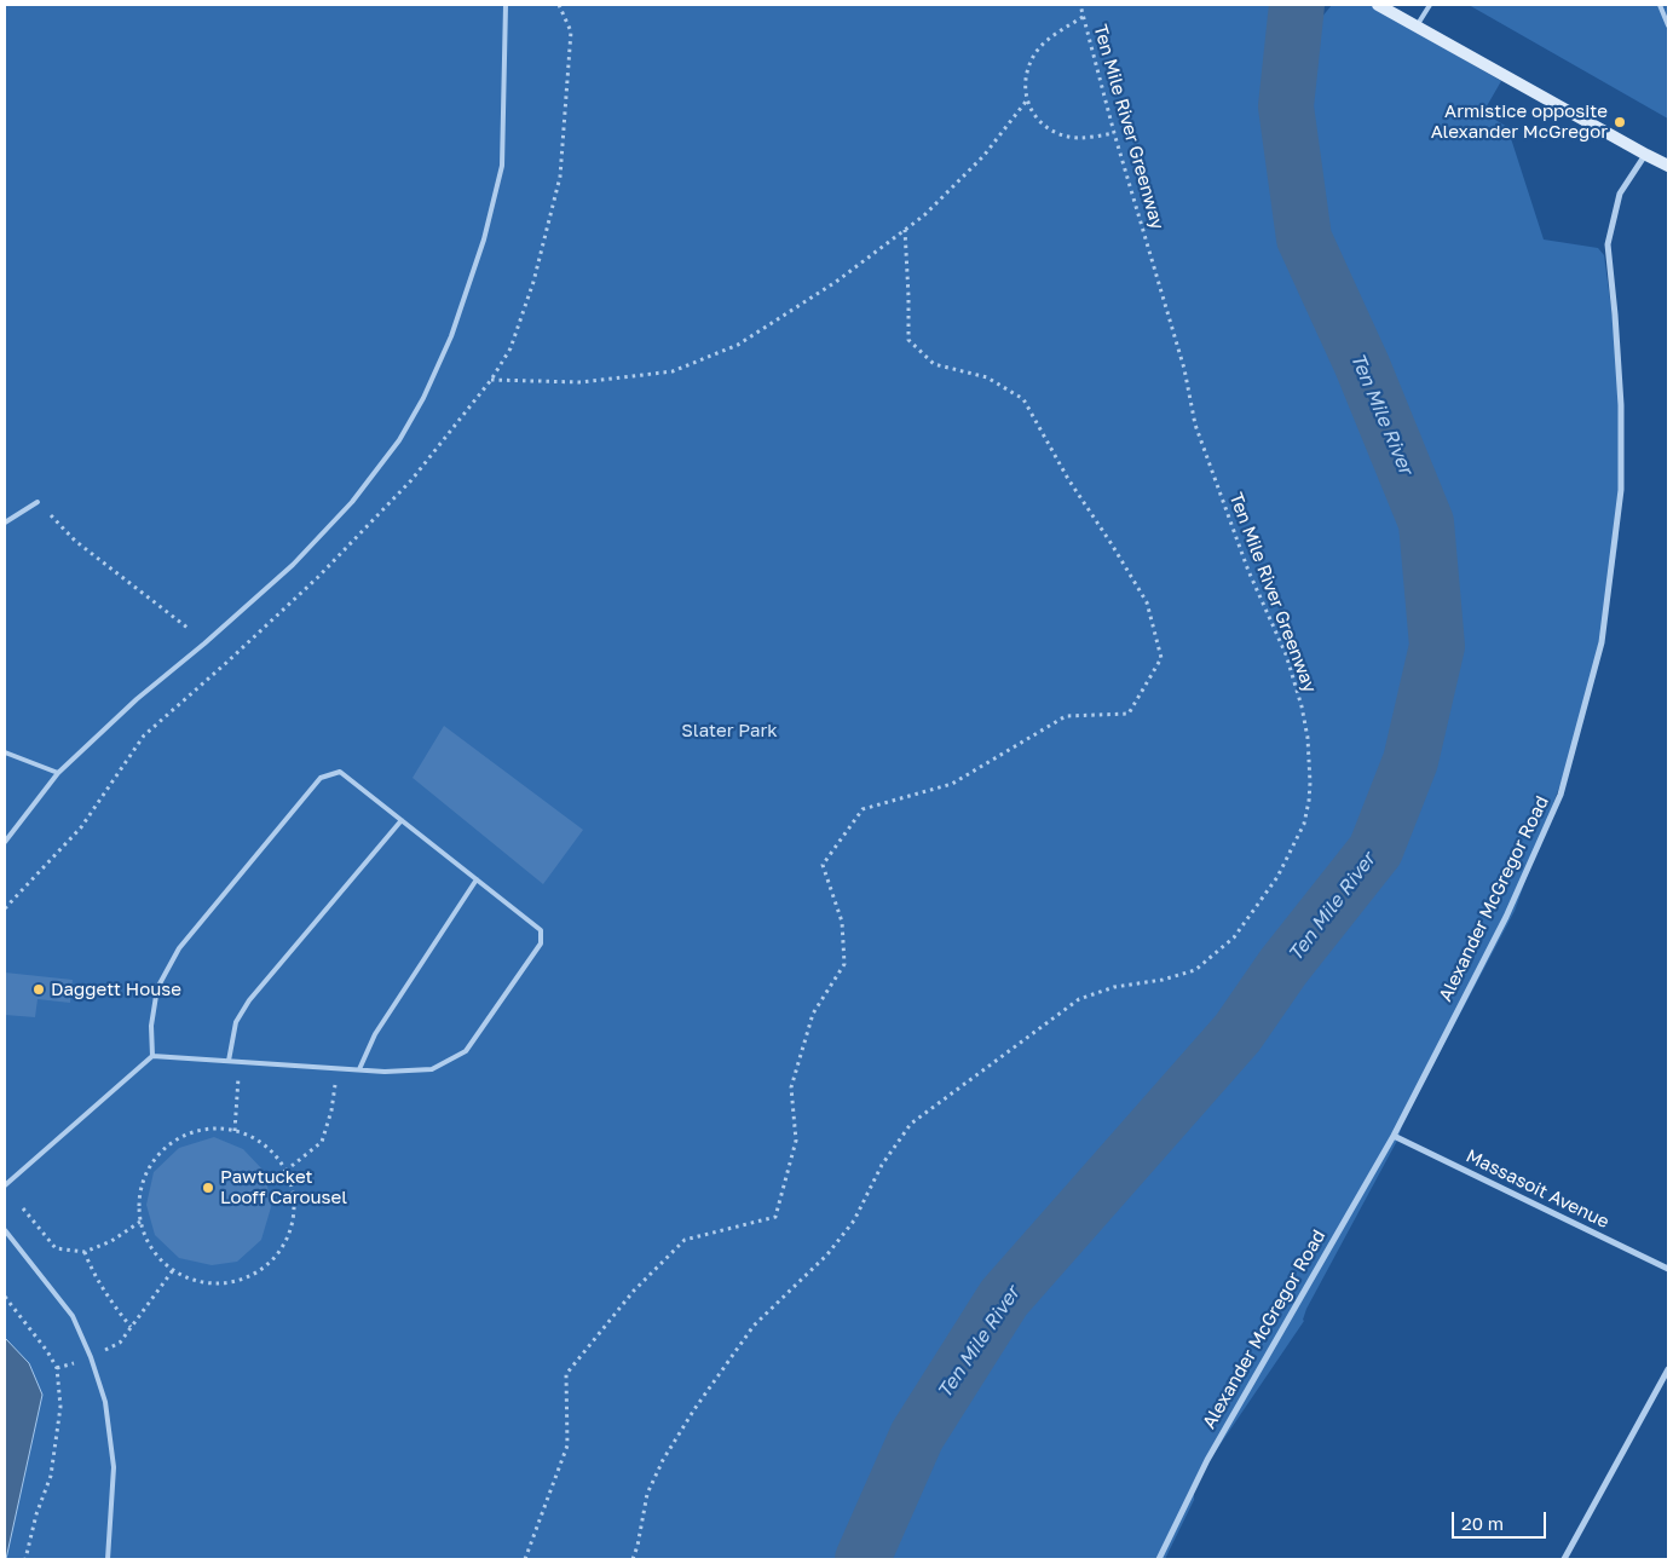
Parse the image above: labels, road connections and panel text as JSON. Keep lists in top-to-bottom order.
{
  "streets": {
    "street": ["Alexander McGregor Road", "Massasoit Avenue"],
    "path": ["Ten Mile River Greenway"]
  },
  "crossings": [
    ["Alexander McGregor Road", "Massasoit Avenue"]
  ],
  "water": ["Ten Mile River"],
  "parks": ["Slater Park"],
  "places": ["Armistice opposite Alexander McGregor", "Daggett House", "Pawtucket Looff Carousel"],
  "scale_bar": "20 m"
}
